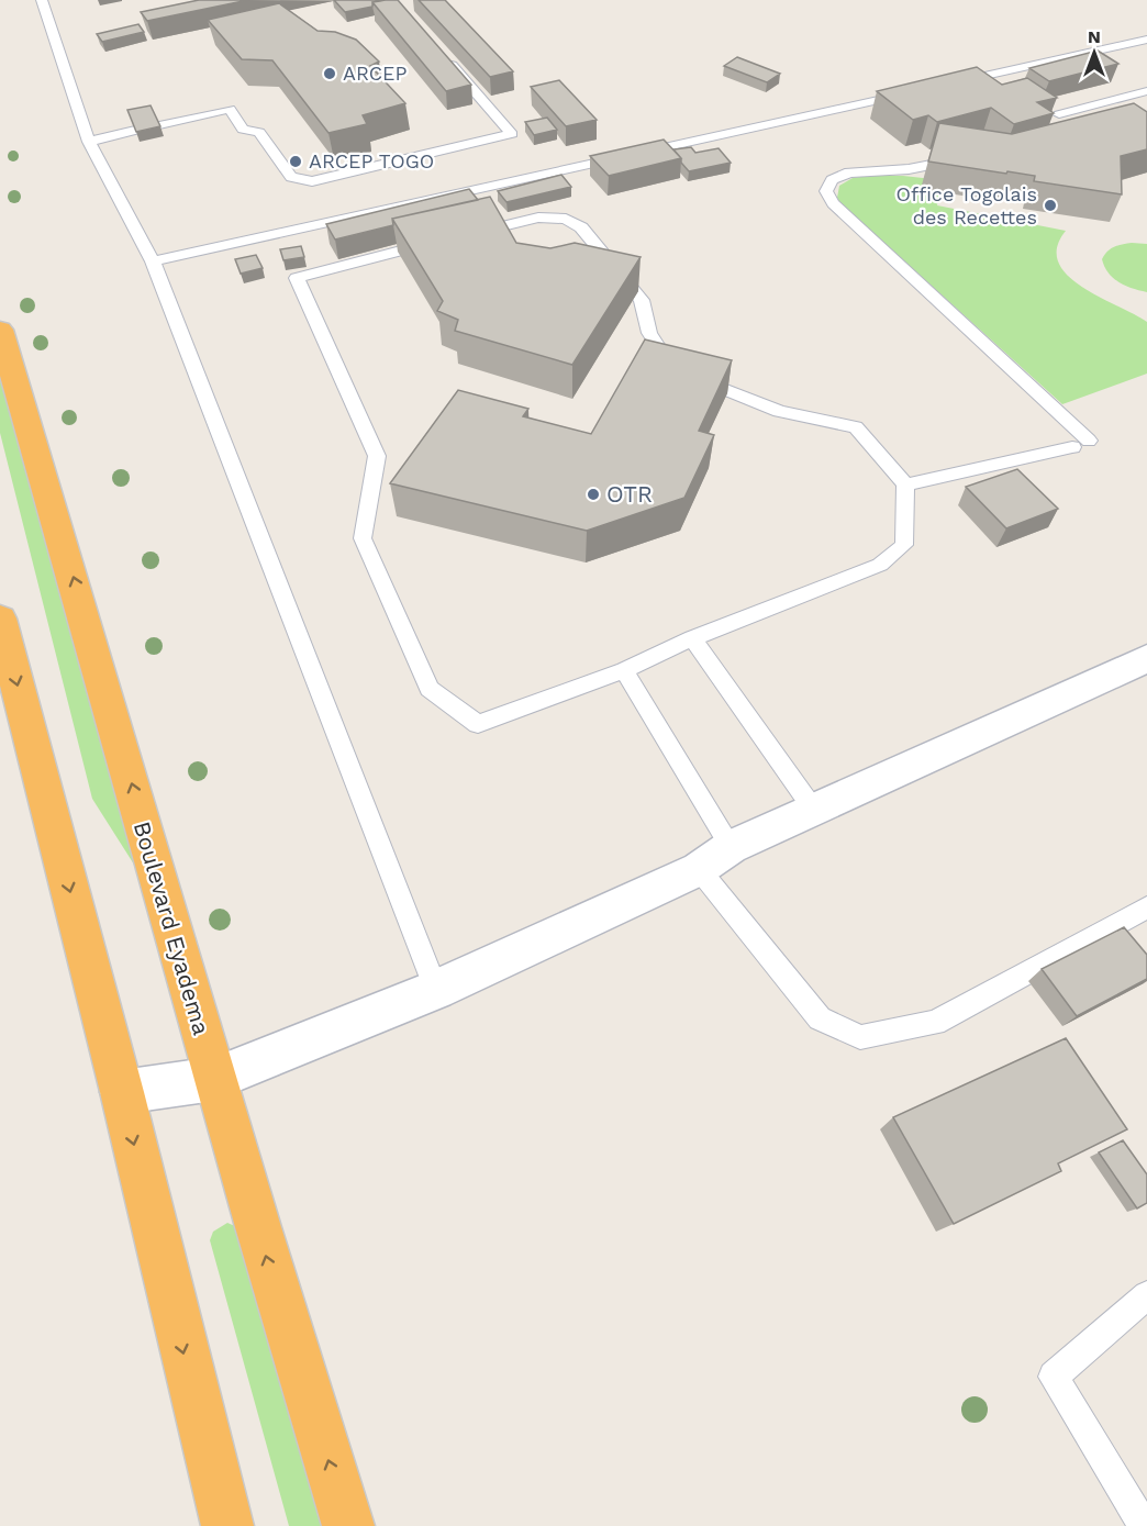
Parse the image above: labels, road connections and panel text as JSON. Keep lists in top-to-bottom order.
{
  "streets": {
    "highway": ["Boulevard Eyadema"]
  },
  "places": [
    "ARCEP",
    "ARCEP TOGO",
    "Office Togolais des Recettes",
    "OTR"
  ],
  "north": "top"
}
